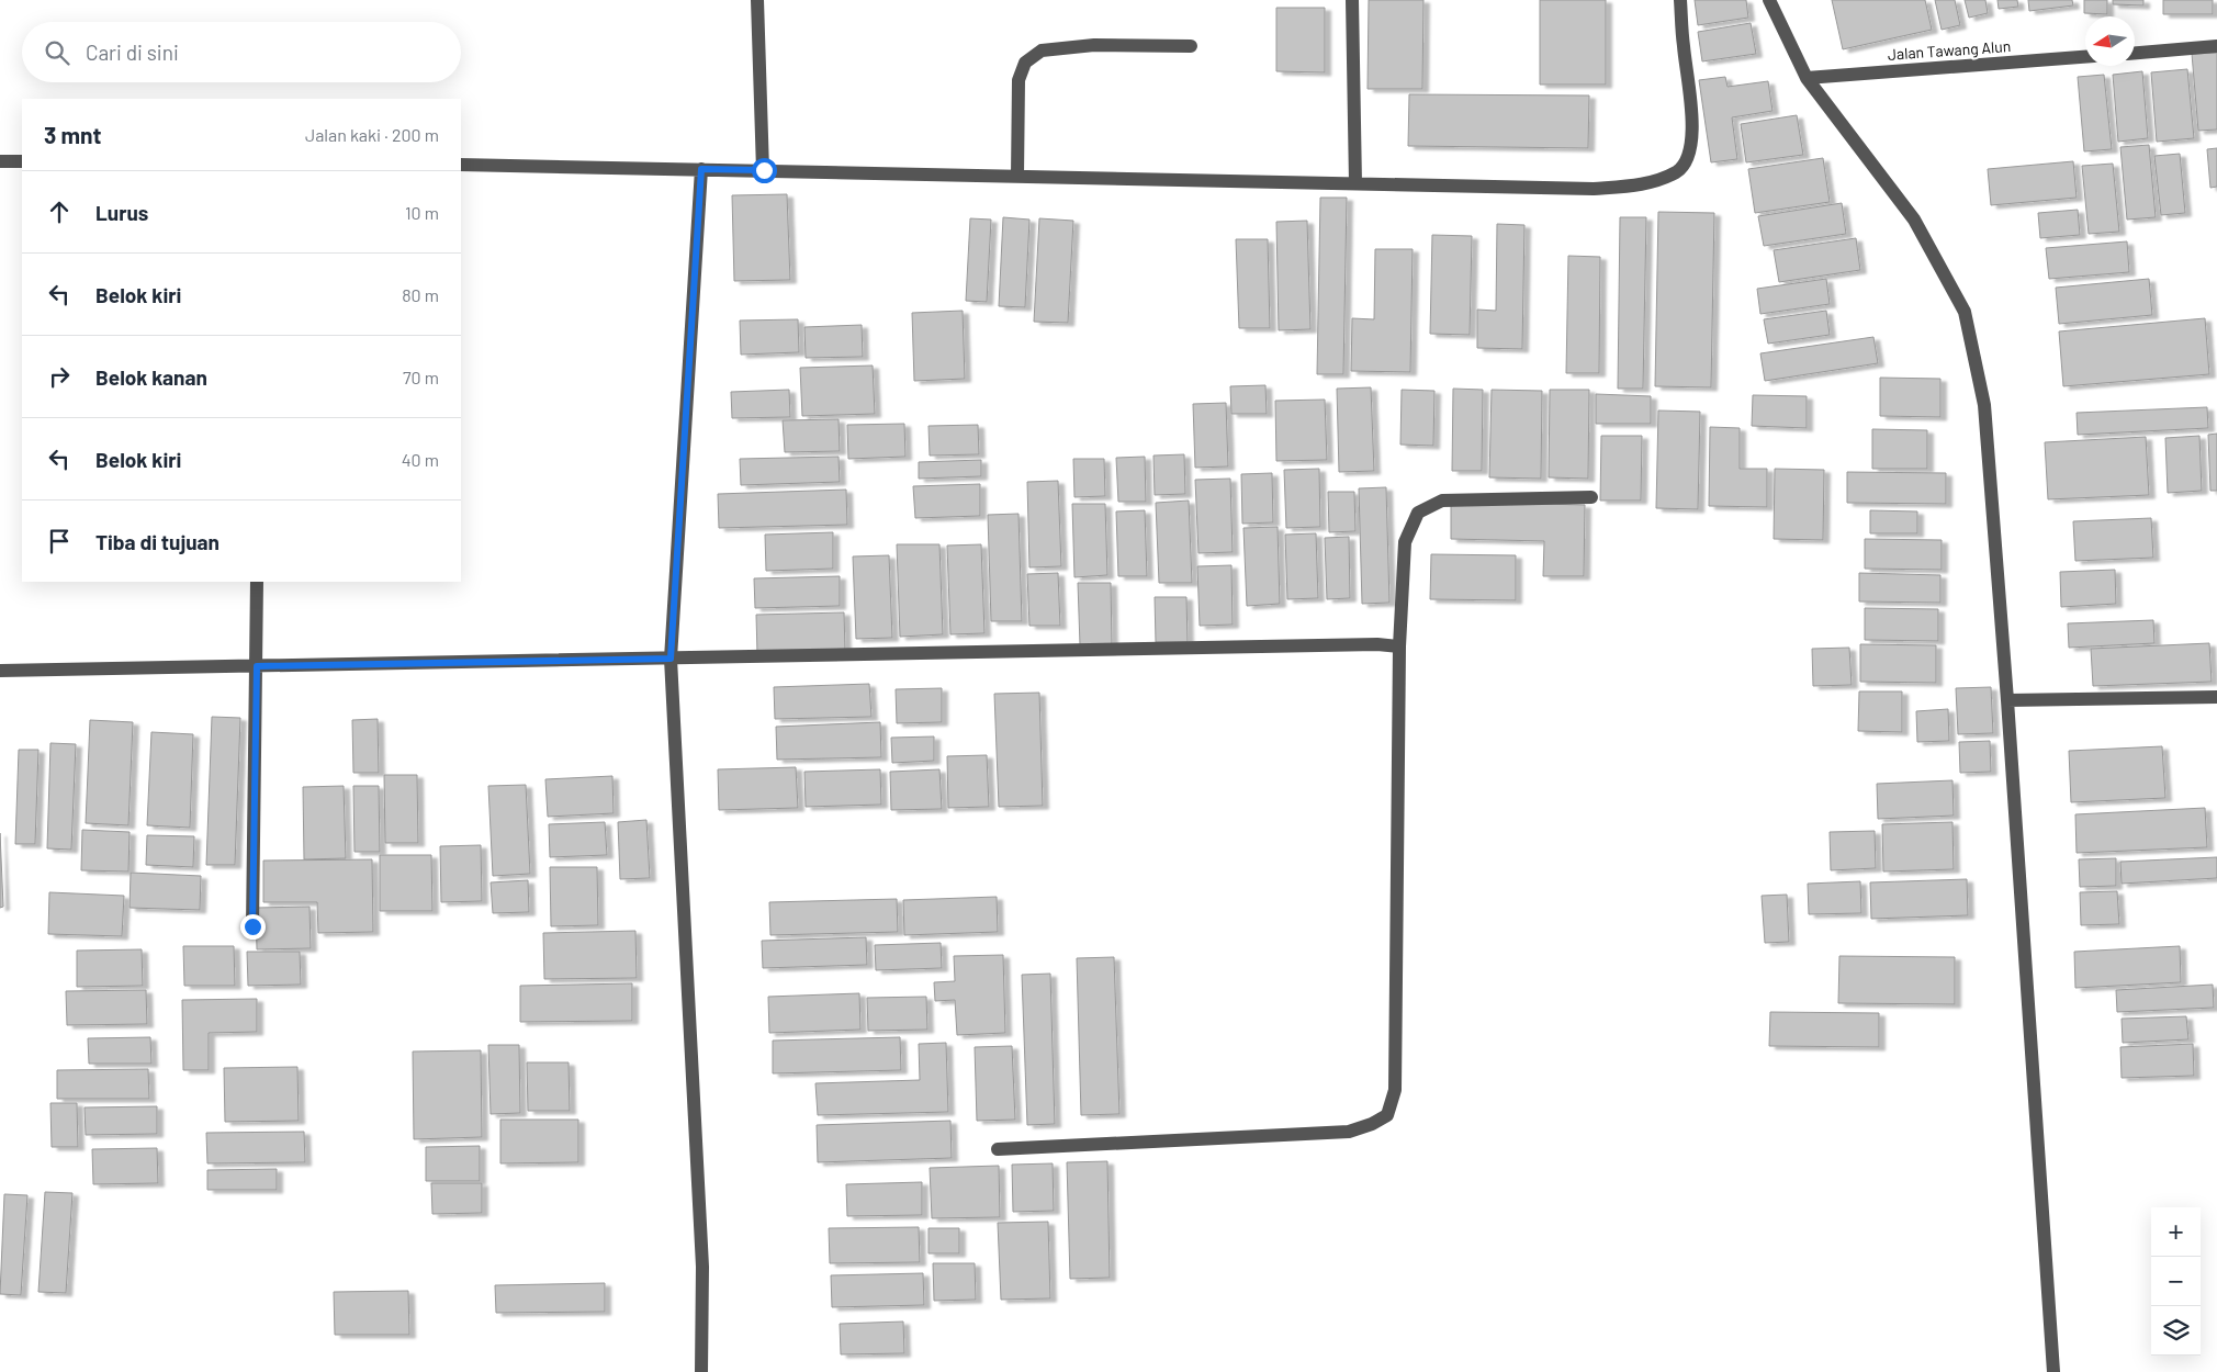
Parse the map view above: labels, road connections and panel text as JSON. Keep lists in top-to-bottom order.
{
  "streets": {
    "street": ["Jalan Tawang Alun"]
  },
  "north": "left",
  "page": {
    "search": "Cari di sini",
    "heading": ["3 mnt", "Jalan kaki · 200 m"],
    "list": [
      ["Lurus", "10 m"],
      ["Belok kiri", "80 m"],
      ["Belok kanan", "70 m"],
      ["Belok kiri", "40 m"],
      "Tiba di tujuan"
    ],
    "map_buttons": ["+", "−"]
  }
}
